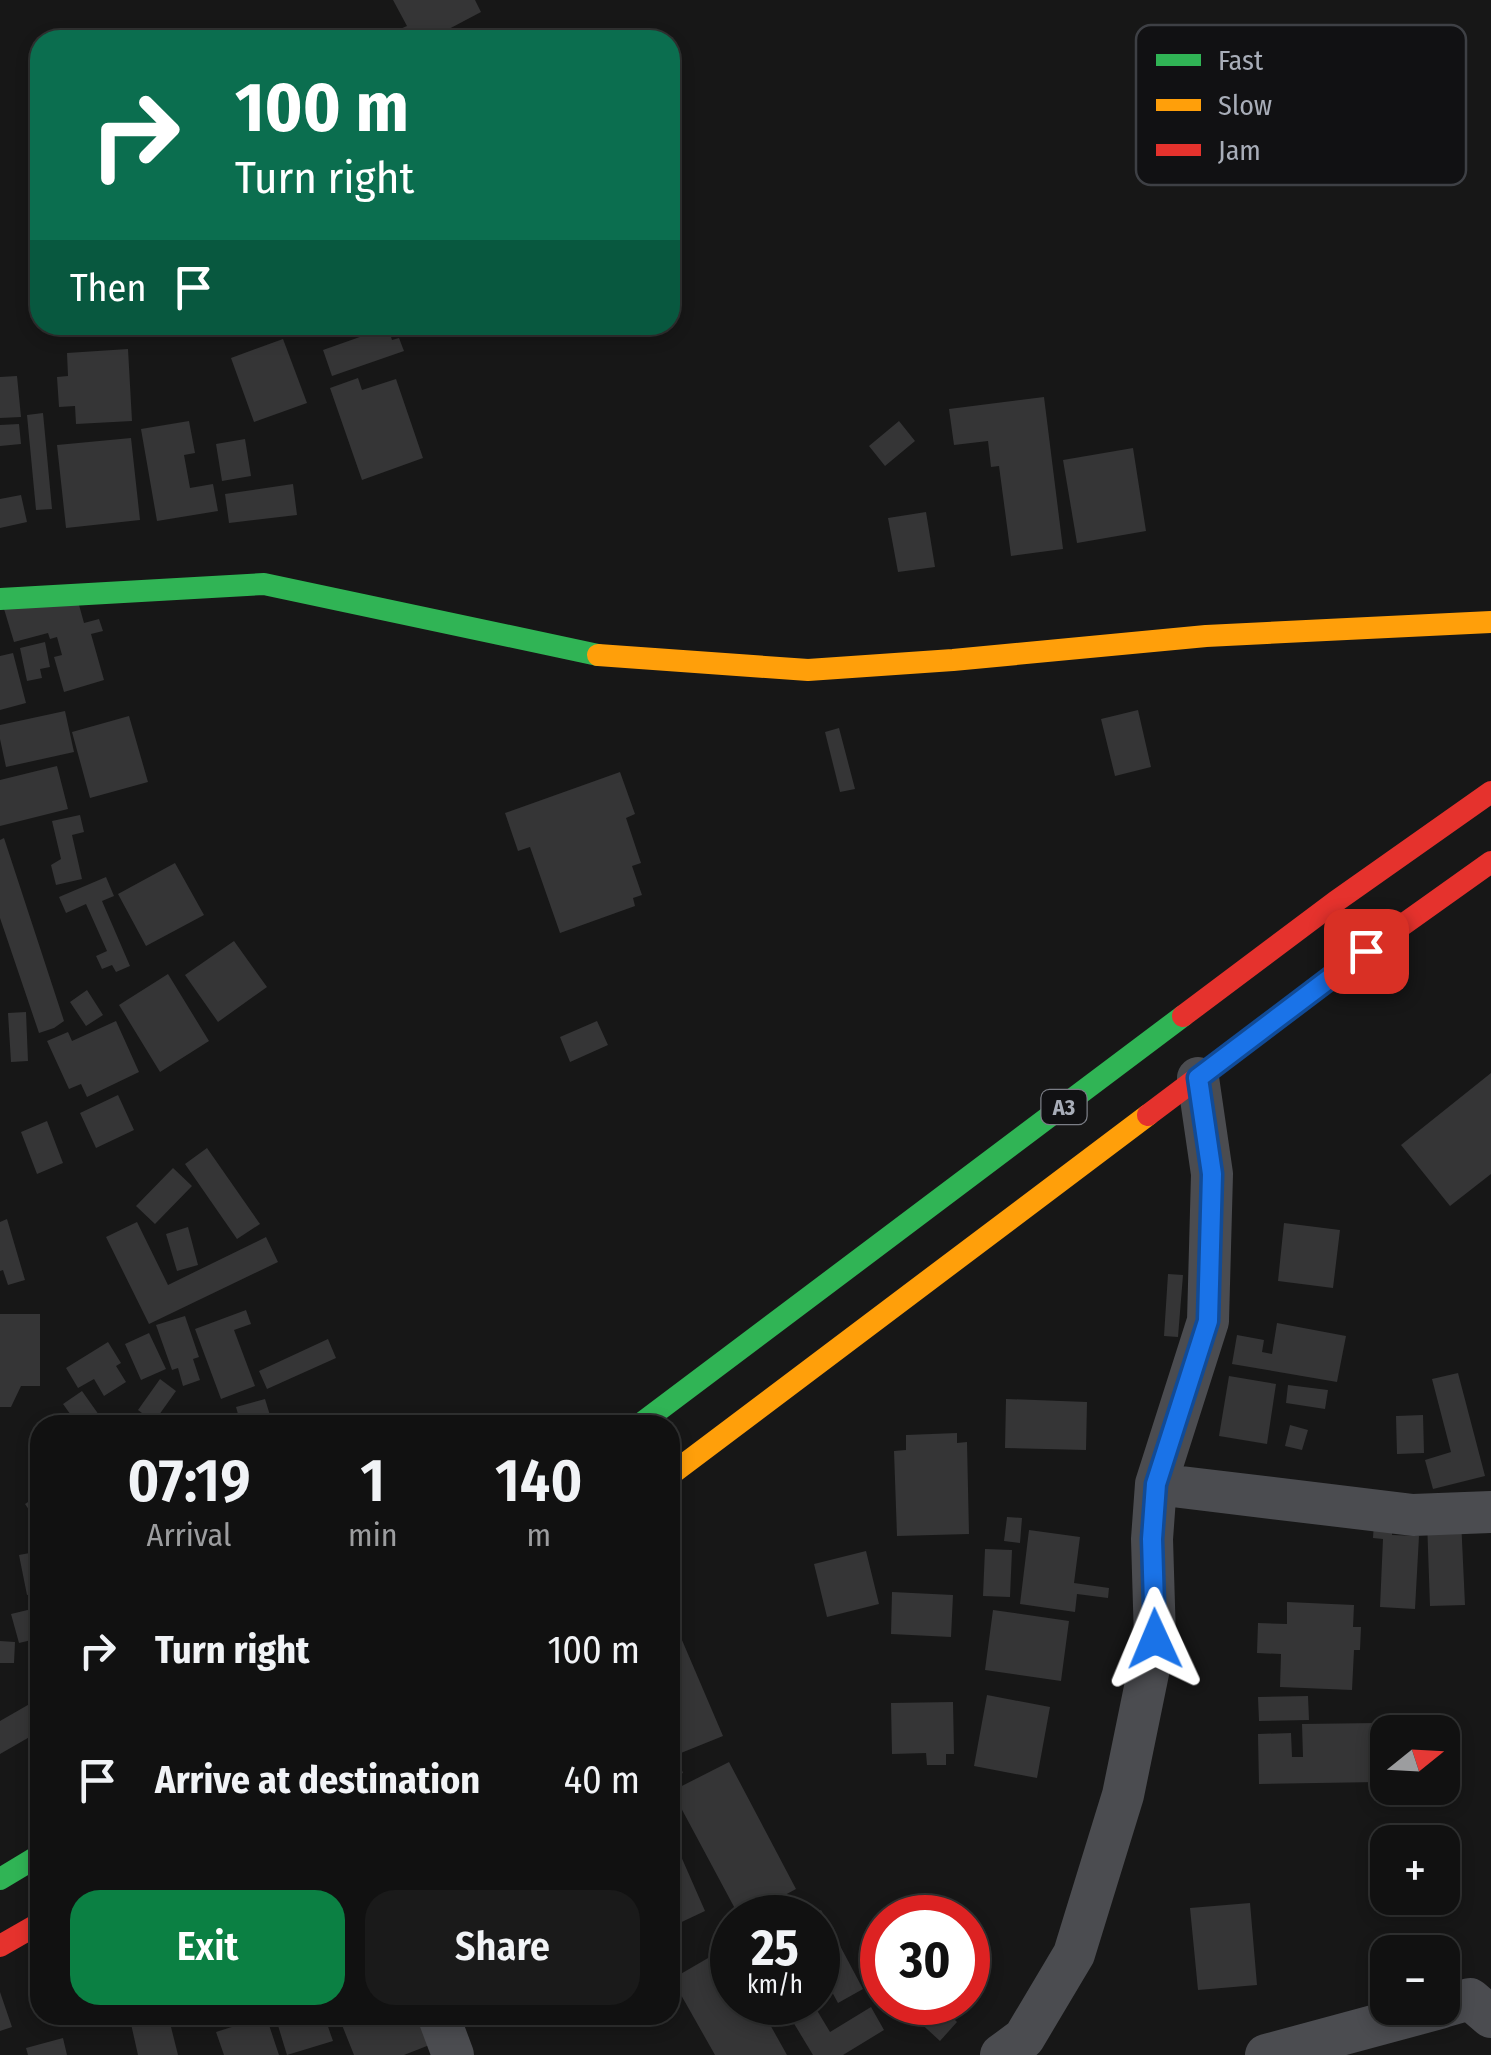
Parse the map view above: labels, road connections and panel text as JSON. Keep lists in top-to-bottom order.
{
  "streets": {
    "main road": ["A3"]
  },
  "legend": ["Fast", "Slow", "Jam"],
  "north": "right",
  "page": {
    "turn": ["100 m", "Turn right"],
    "then": "Then",
    "eta": [
      "07:19",
      "Arrival",
      "1",
      "min",
      "140",
      "m"
    ],
    "list": [
      {
        "name": "Turn right",
        "value": "100 m"
      },
      {
        "name": "Arrive at destination",
        "value": "40 m"
      }
    ],
    "map_buttons": ["+", "−"],
    "buttons": ["Exit", "Share"],
    "speed": "25 km/h",
    "limit": "30"
  }
}
